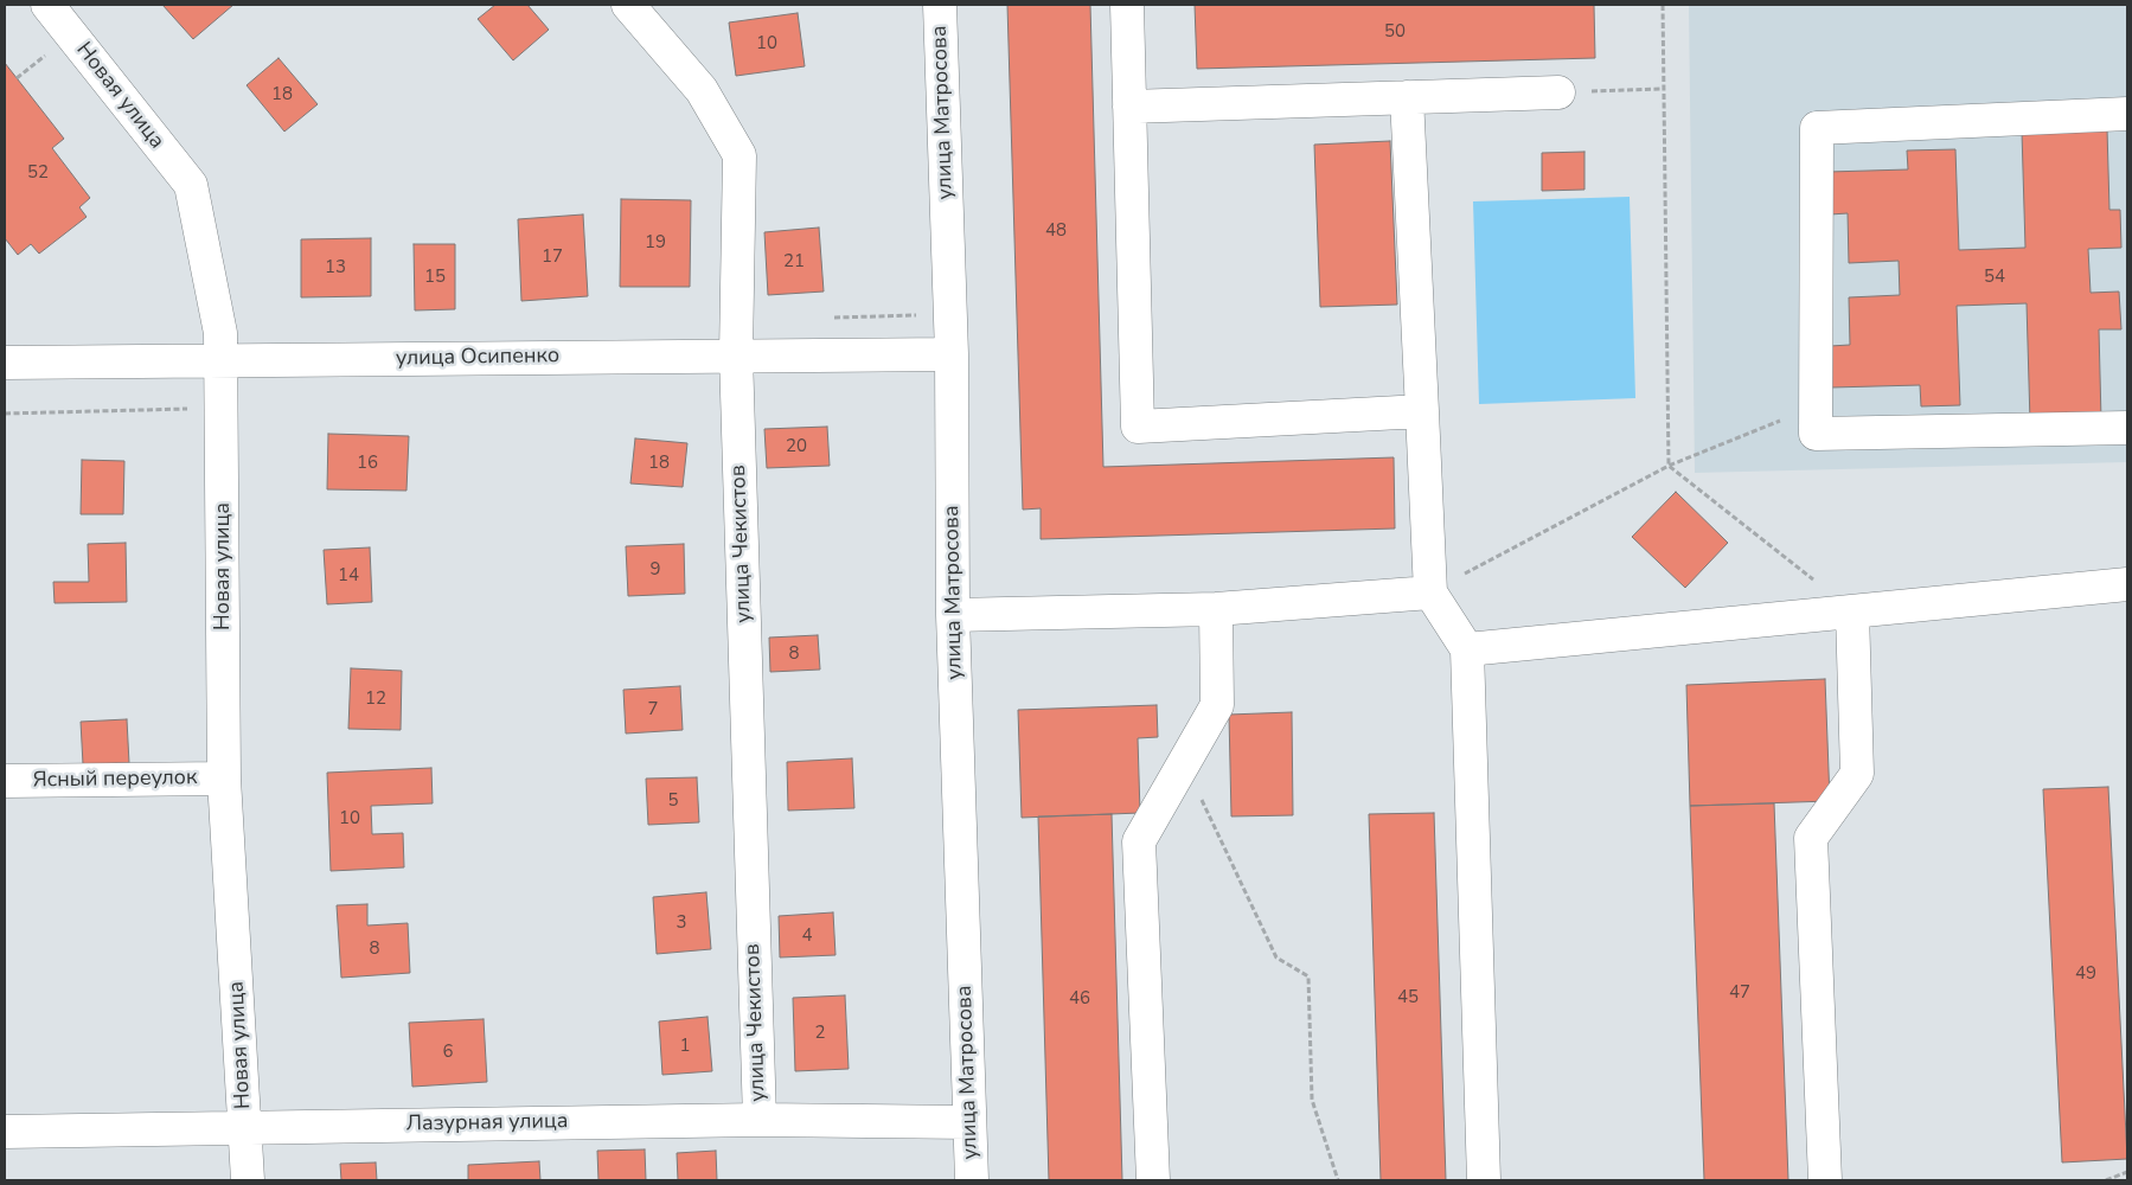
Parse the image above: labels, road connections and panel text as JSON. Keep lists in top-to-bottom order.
{
  "streets": {
    "street": [
      "Новая улица",
      "улица Матросова",
      "улица Осипенко",
      "улица Чекистов",
      "Ясный переулок",
      "Лазурная улица"
    ]
  },
  "crossings": [
    ["Новая улица", "улица Осипенко"],
    ["Новая улица", "Ясный переулок"],
    ["Новая улица", "Лазурная улица"],
    ["улица Матросова", "улица Осипенко"],
    ["улица Матросова", "Лазурная улица"],
    ["улица Осипенко", "улица Чекистов"],
    ["улица Чекистов", "Лазурная улица"]
  ],
  "house_numbers": [
    "50",
    "10",
    "18",
    "52",
    "48",
    "19",
    "17",
    "21",
    "13",
    "15",
    "54",
    "20",
    "16",
    "18",
    "9",
    "14",
    "8",
    "12",
    "7",
    "5",
    "10",
    "3",
    "4",
    "8",
    "49",
    "47",
    "45",
    "46",
    "2",
    "1",
    "6"
  ]
}
